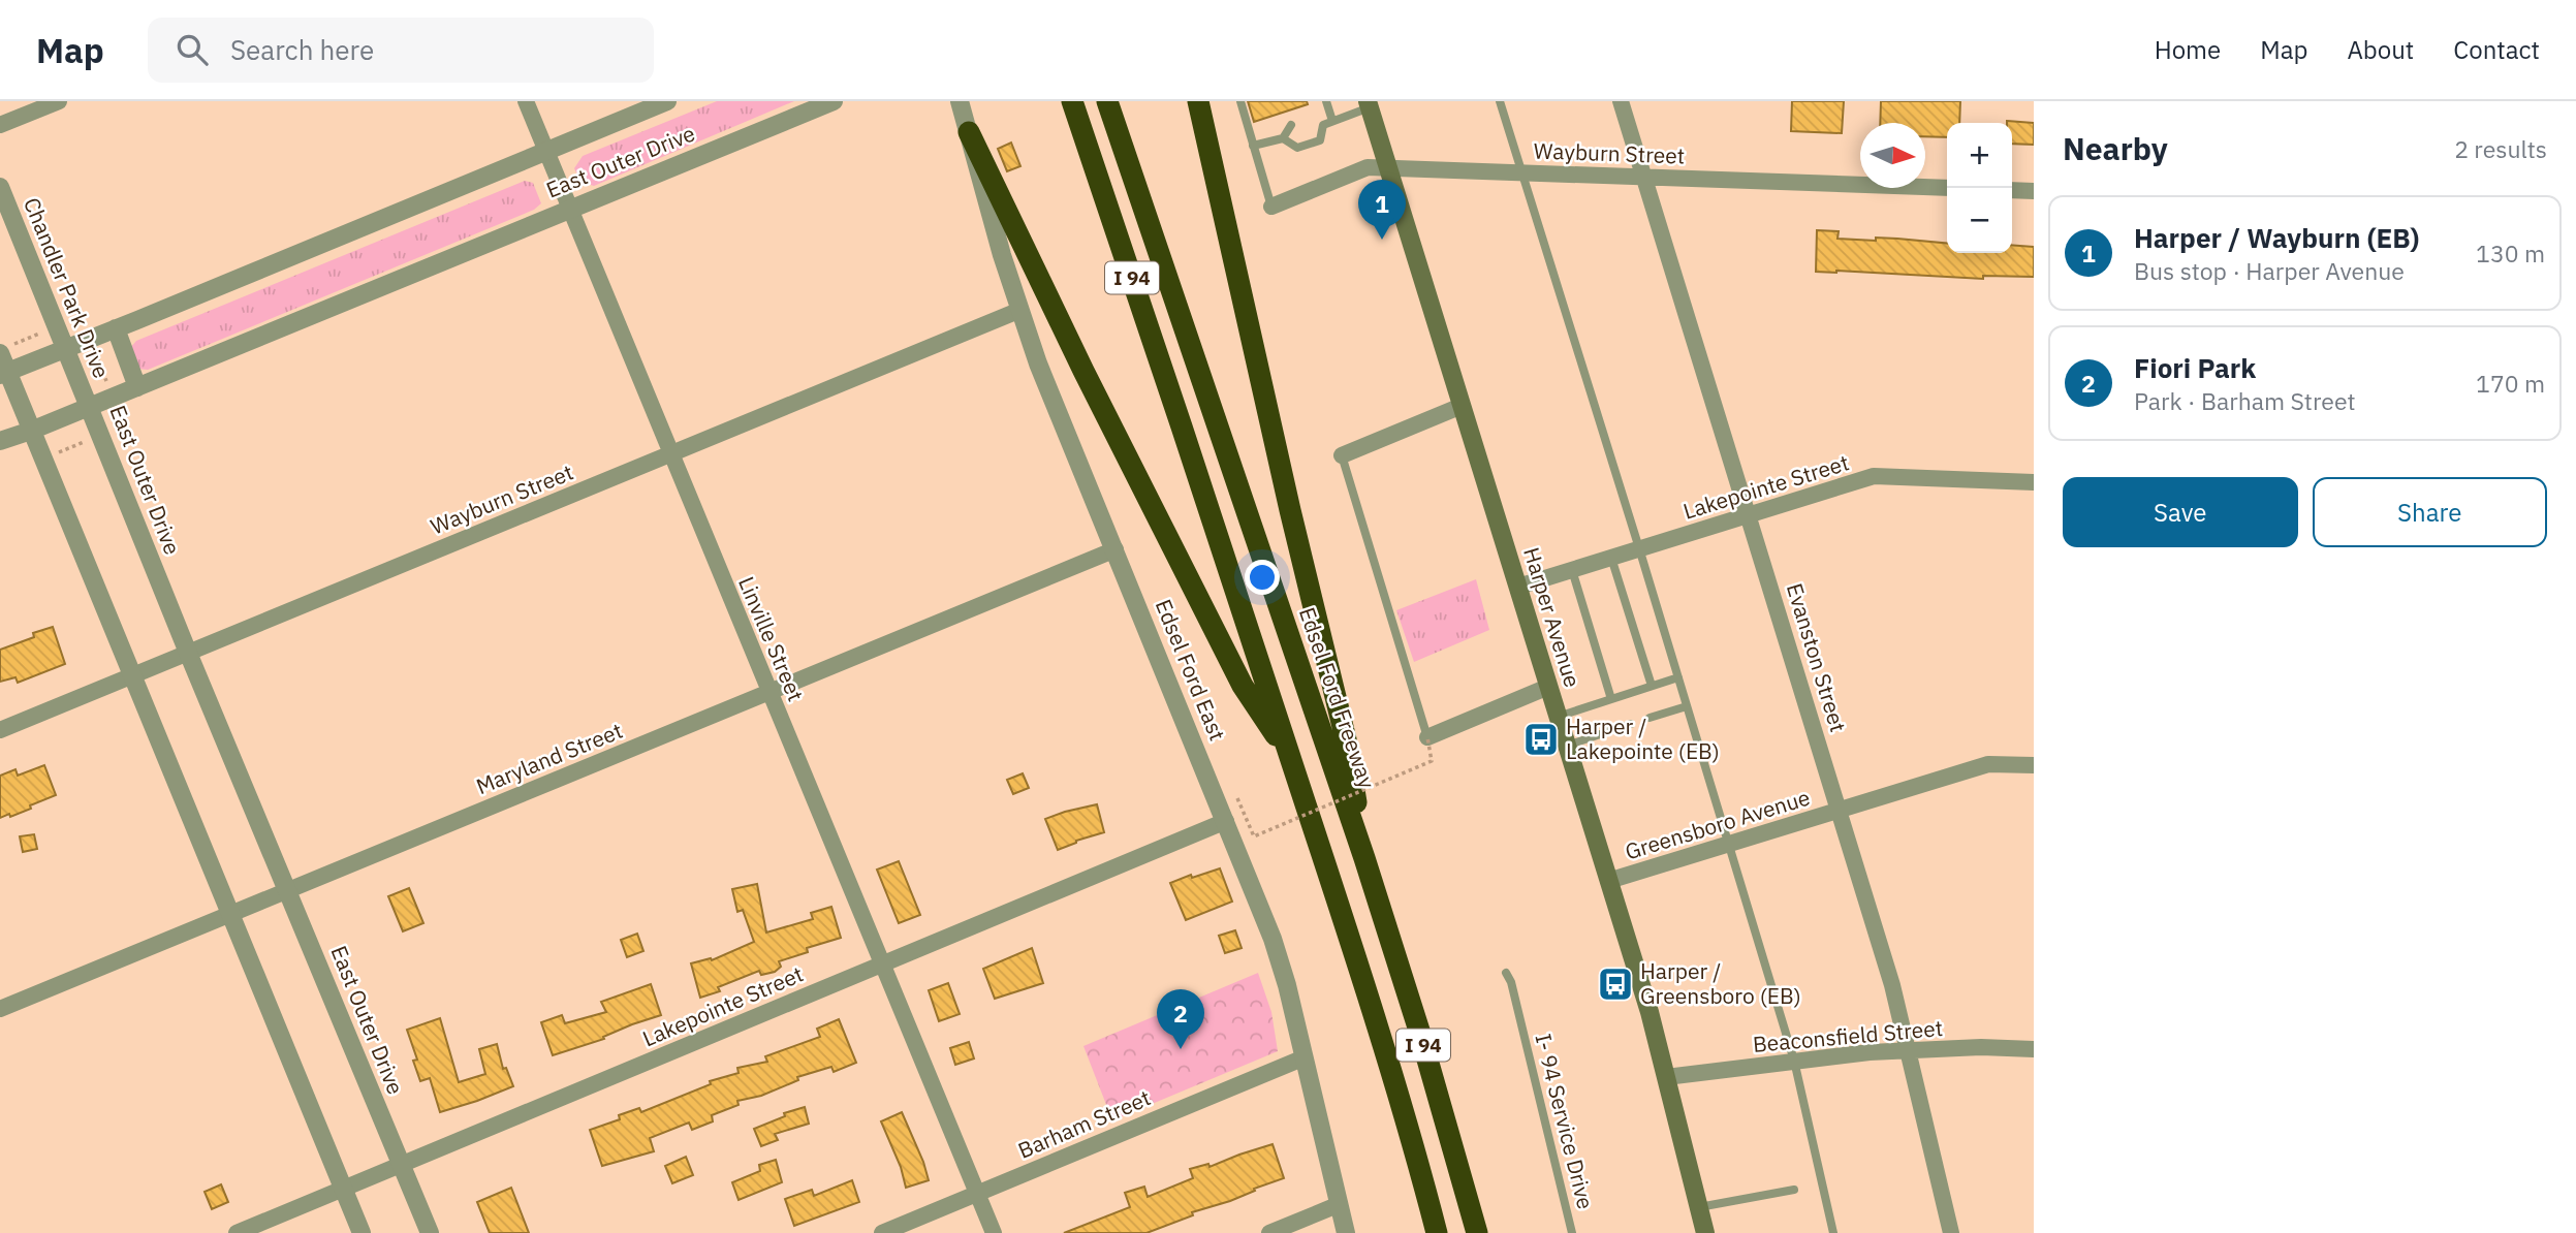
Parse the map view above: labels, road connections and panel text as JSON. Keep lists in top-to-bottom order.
{
  "streets": {
    "highway": ["I 94", "Edsel Ford Freeway"],
    "main road": ["Harper Avenue"],
    "street": [
      "Wayburn Street",
      "East Outer Drive",
      "Chandler Park Drive",
      "Lakepointe Street",
      "Linville Street",
      "Evanston Street",
      "Edsel Ford East",
      "Maryland Street",
      "Greensboro Avenue",
      "Beaconsfield Street",
      "Barham Street"
    ],
    "lane": ["I- 94 Service Drive"]
  },
  "crossings": [
    ["Wayburn Street", "East Outer Drive"],
    ["Wayburn Street", "Harper Avenue"],
    ["Wayburn Street", "Linville Street"],
    ["Wayburn Street", "Evanston Street"],
    ["Wayburn Street", "Edsel Ford East"],
    ["East Outer Drive", "Chandler Park Drive"],
    ["East Outer Drive", "Lakepointe Street"],
    ["East Outer Drive", "Linville Street"],
    ["East Outer Drive", "Maryland Street"],
    ["Lakepointe Street", "Harper Avenue"],
    ["Lakepointe Street", "Linville Street"],
    ["Lakepointe Street", "Evanston Street"],
    ["Lakepointe Street", "Edsel Ford East"],
    ["Harper Avenue", "Greensboro Avenue"],
    ["Harper Avenue", "Beaconsfield Street"],
    ["Linville Street", "Maryland Street"],
    ["Linville Street", "Barham Street"],
    ["Evanston Street", "Greensboro Avenue"],
    ["Evanston Street", "Beaconsfield Street"],
    ["Edsel Ford East", "Maryland Street"],
    ["Edsel Ford East", "Barham Street"]
  ],
  "places": {
    "bus stop": ["Harper / Lakepointe (EB)", "Harper / Greensboro (EB)"]
  },
  "north": "right",
  "page": {
    "header": "Map",
    "search": "Search here",
    "nav": [
      "Home",
      "Map",
      "About",
      "Contact"
    ],
    "heading": ["Nearby", "2 results"],
    "map_buttons": ["+", "−"],
    "pins": ["1", "2"],
    "list": [
      {
        "mark": "1",
        "name": "Harper / Wayburn (EB)",
        "note": "Bus stop · Harper Avenue",
        "value": "130 m"
      },
      {
        "mark": "2",
        "name": "Fiori Park",
        "note": "Park · Barham Street",
        "value": "170 m"
      }
    ],
    "buttons": ["Save", "Share"]
  }
}
